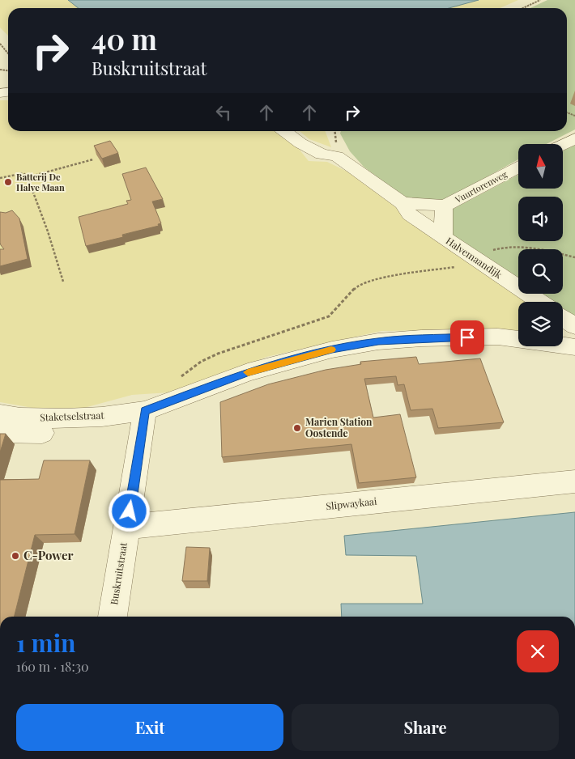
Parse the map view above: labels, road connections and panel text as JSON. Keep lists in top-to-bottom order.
{
  "streets": {
    "street": [
      "Vuurtorenweg",
      "Halvemaandijk",
      "Staketselstraat",
      "Slipwaykaai",
      "Buskruitstraat"
    ]
  },
  "crossings": [
    ["Vuurtorenweg", "Halvemaandijk"],
    ["Staketselstraat", "Buskruitstraat"],
    ["Slipwaykaai", "Buskruitstraat"]
  ],
  "places": ["Batterij De Halve Maan", "Marien Station Oostende", "C-Power"],
  "north": "top",
  "page": {
    "turn": ["40 m", "Buskruitstraat"],
    "heading": ["1 min", "160 m · 18:30"],
    "buttons": ["Exit", "Share"]
  }
}
